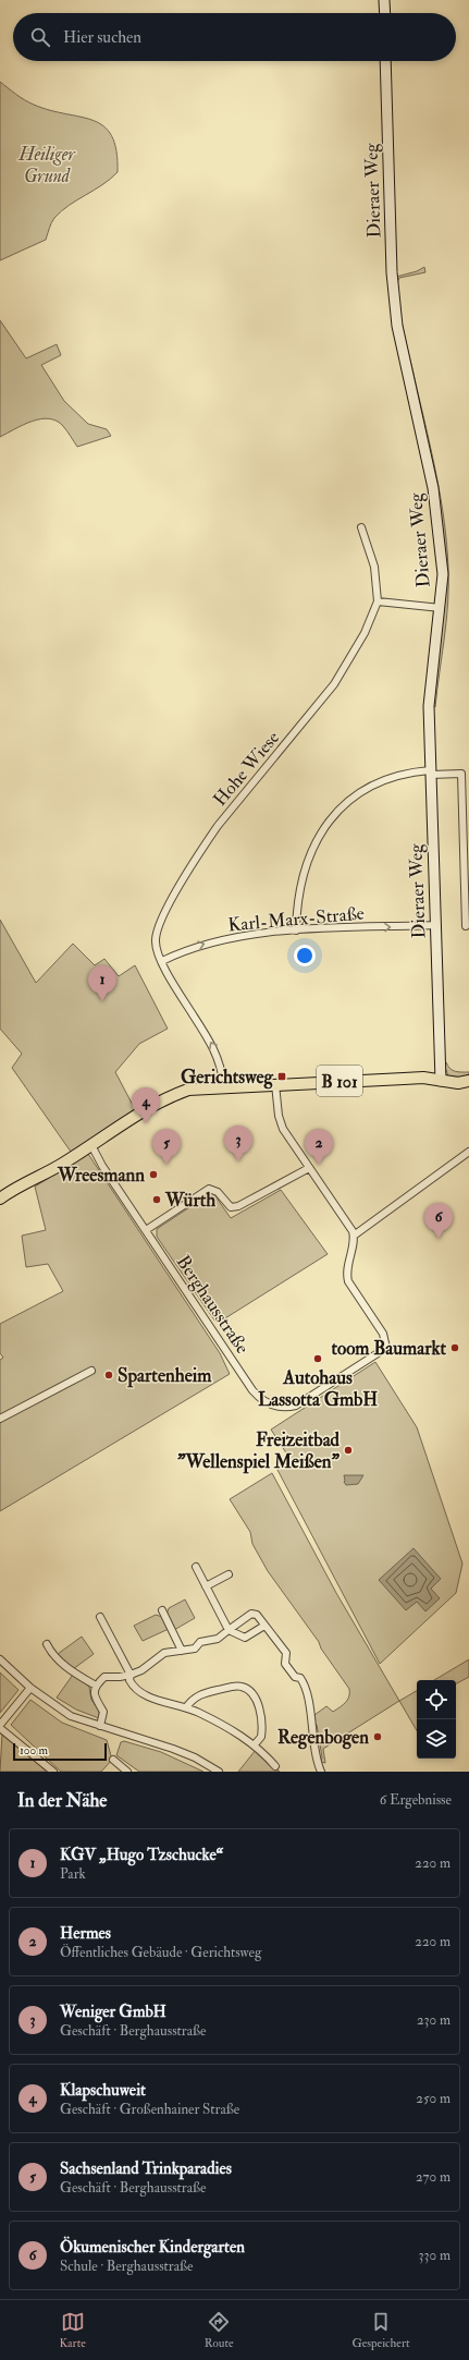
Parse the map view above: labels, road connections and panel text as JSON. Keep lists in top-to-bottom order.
{
  "streets": {
    "main road": ["Dieraer Weg", "B 101"],
    "street": ["Hohe Wiese", "Karl-Marx-Straße", "Berghausstraße"]
  },
  "crossings": [
    ["Dieraer Weg", "Karl-Marx-Straße"],
    ["Dieraer Weg", "B 101"],
    ["Hohe Wiese", "Karl-Marx-Straße"],
    ["Hohe Wiese", "B 101"],
    ["B 101", "Berghausstraße"]
  ],
  "one_way": ["Karl-Marx-Straße"],
  "parks": ["Heiliger Grund"],
  "places": {
    "transit": ["Gerichtsweg"],
    "other": [
      "Wreesmann",
      "Würth",
      "toom Baumarkt",
      "Autohaus Lassotta GmbH",
      "Spartenheim",
      "Freizeitbad \"Wellenspiel Meißen\"",
      "Regenbogen"
    ]
  },
  "scale_bar": "100 m",
  "page": {
    "search": "Hier suchen",
    "pins": [
      "1",
      "4",
      "3",
      "2",
      "5",
      "6"
    ],
    "scale": "100 m",
    "heading": ["In der Nähe", "6 Ergebnisse"],
    "list": [
      {
        "mark": "1",
        "name": "KGV „Hugo Tzschucke“",
        "note": "Park",
        "value": "220 m"
      },
      {
        "mark": "2",
        "name": "Hermes",
        "note": "Öffentliches Gebäude · Gerichtsweg",
        "value": "220 m"
      },
      {
        "mark": "3",
        "name": "Weniger GmbH",
        "note": "Geschäft · Berghausstraße",
        "value": "230 m"
      },
      {
        "mark": "4",
        "name": "Klapschuweit",
        "note": "Geschäft · Großenhainer Straße",
        "value": "250 m"
      },
      {
        "mark": "5",
        "name": "Sachsenland Trinkparadies",
        "note": "Geschäft · Berghausstraße",
        "value": "270 m"
      },
      {
        "mark": "6",
        "name": "Ökumenischer Kindergarten",
        "note": "Schule · Berghausstraße",
        "value": "330 m"
      }
    ],
    "nav": ["Karte", "Route", "Gespeichert"]
  }
}
